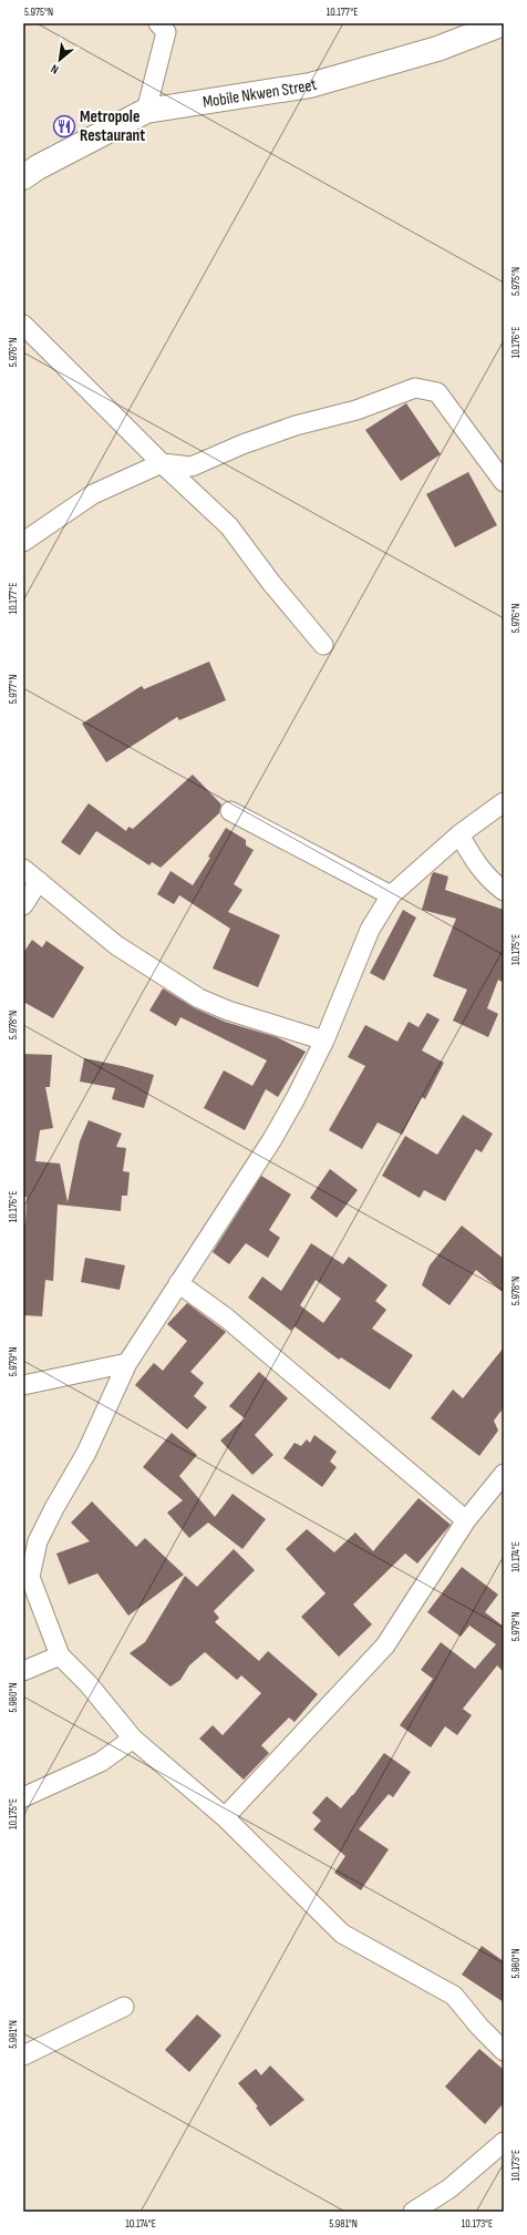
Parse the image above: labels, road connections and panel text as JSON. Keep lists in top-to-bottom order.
{
  "streets": {
    "highway": ["Mobile Nkwen Street"]
  },
  "places": {
    "restaurant": ["Metropole Restaurant"]
  },
  "north": "bottom left",
  "coordinates": [
    "5.975°N",
    "10.177°E",
    "10.176°E",
    "5.976°N",
    "5.977°N",
    "10.175°E",
    "5.978°N",
    "5.979°N",
    "10.174°E",
    "5.980°N",
    "5.981°N",
    "10.173°E"
  ]
}
